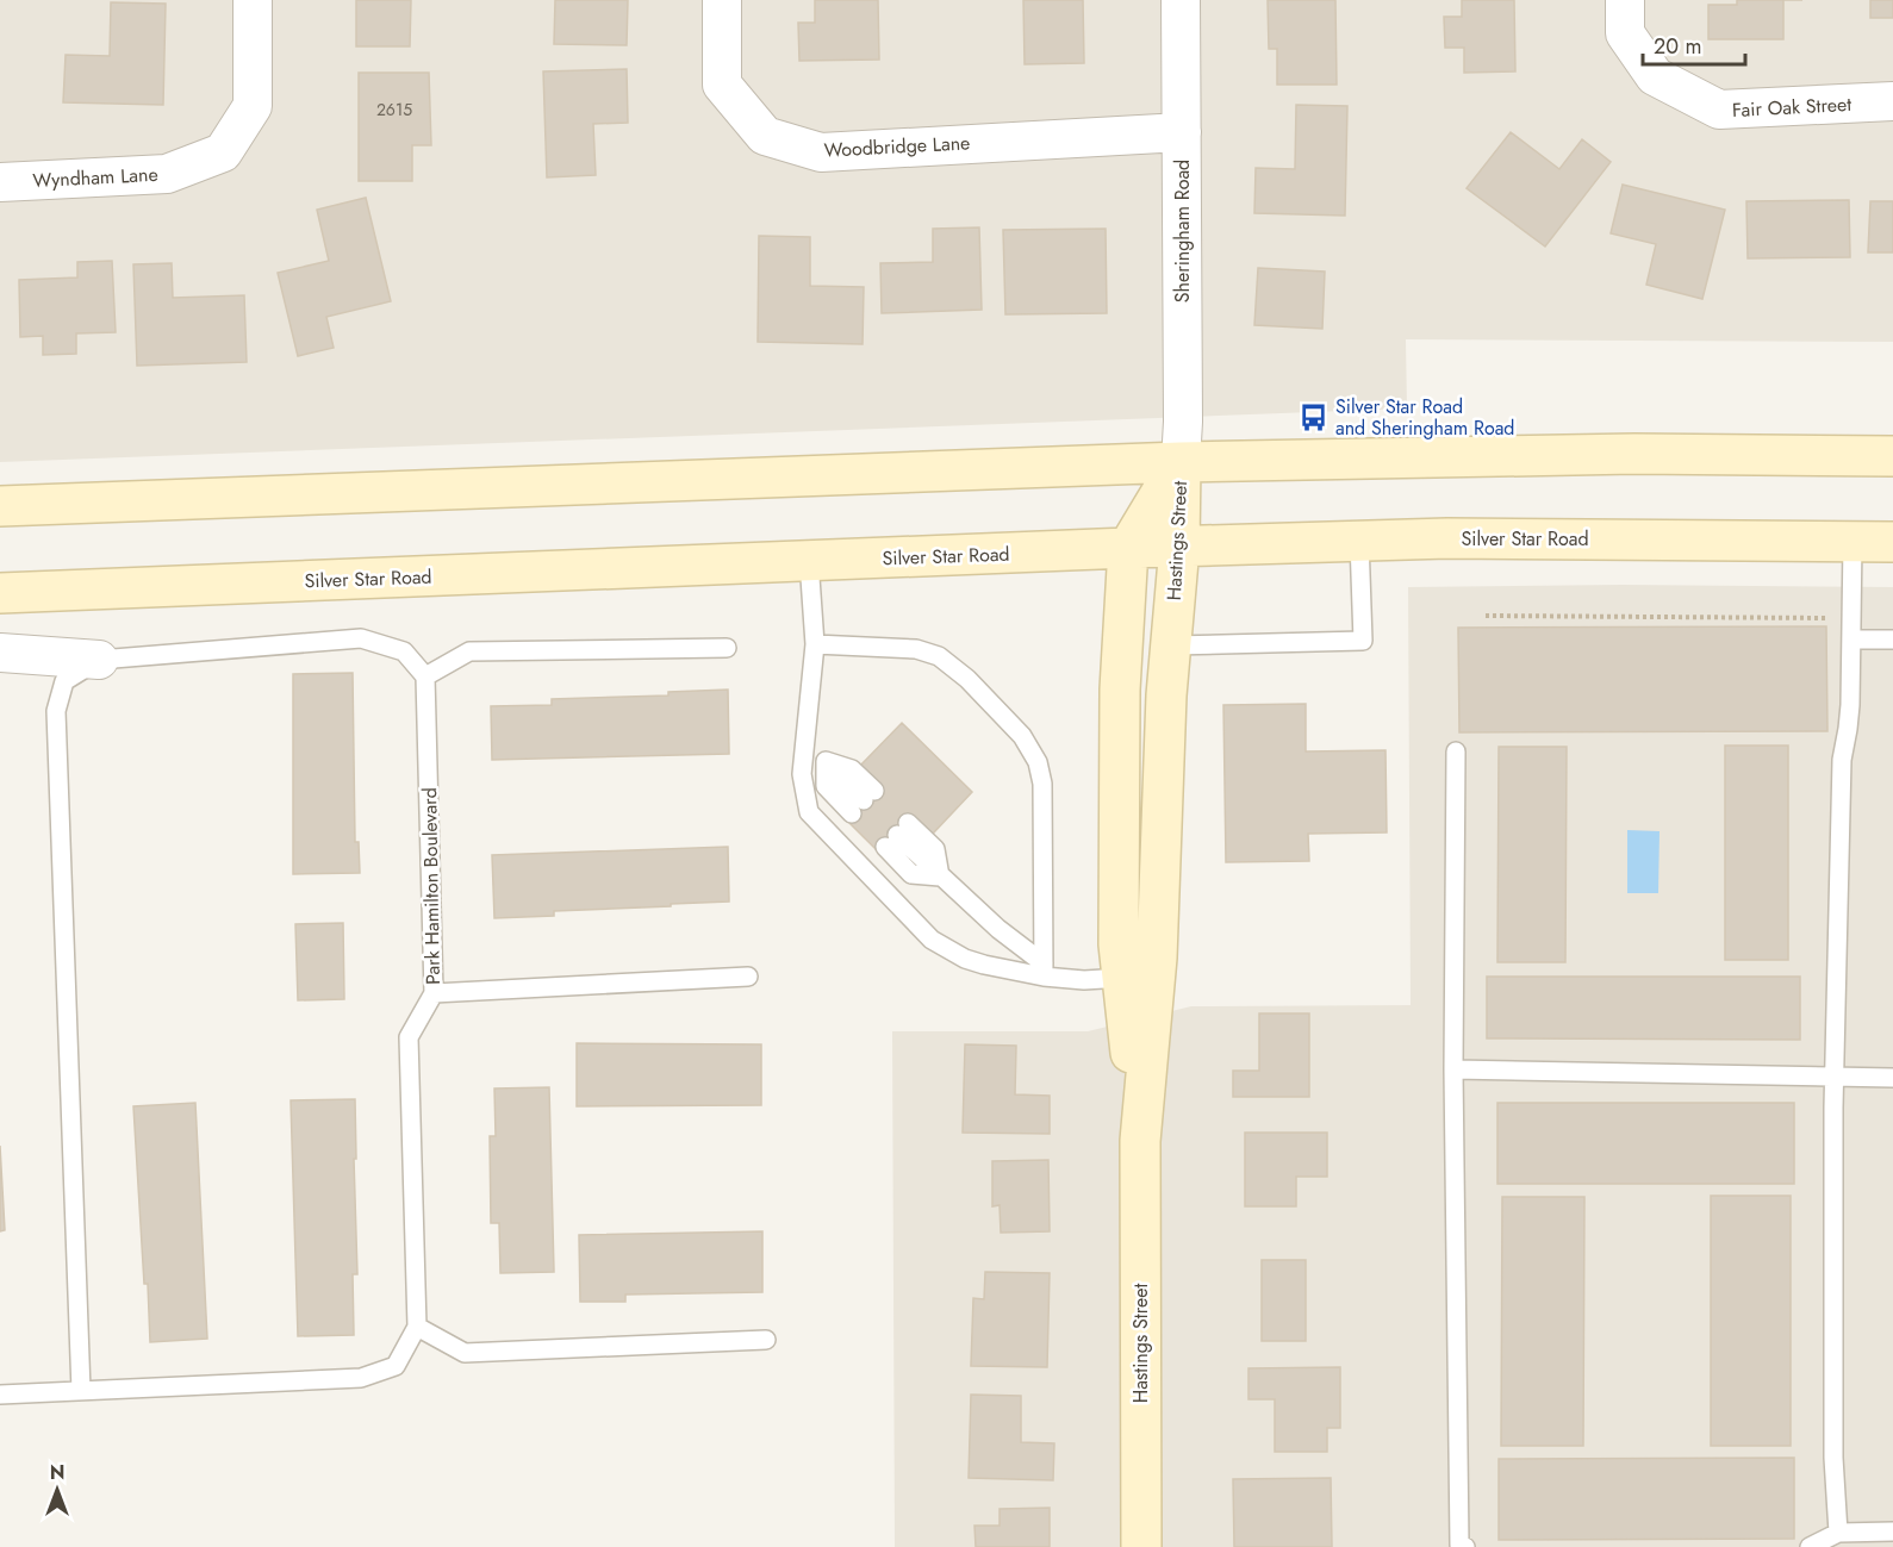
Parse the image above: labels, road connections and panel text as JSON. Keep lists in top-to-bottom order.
{
  "streets": {
    "main road": ["Silver Star Road", "Hastings Street"],
    "street": [
      "Fair Oak Street",
      "Woodbridge Lane",
      "Wyndham Lane",
      "Sheringham Road"
    ],
    "lane": ["Park Hamilton Boulevard"]
  },
  "crossings": [
    ["Woodbridge Lane", "Sheringham Road"],
    ["Sheringham Road", "Hastings Street"],
    ["Silver Star Road", "Hastings Street"]
  ],
  "places": {
    "bus stop": ["Silver Star Road and Sheringham Road"]
  },
  "house_numbers": ["2615"],
  "scale_bar": "20 m",
  "north": "top"
}
